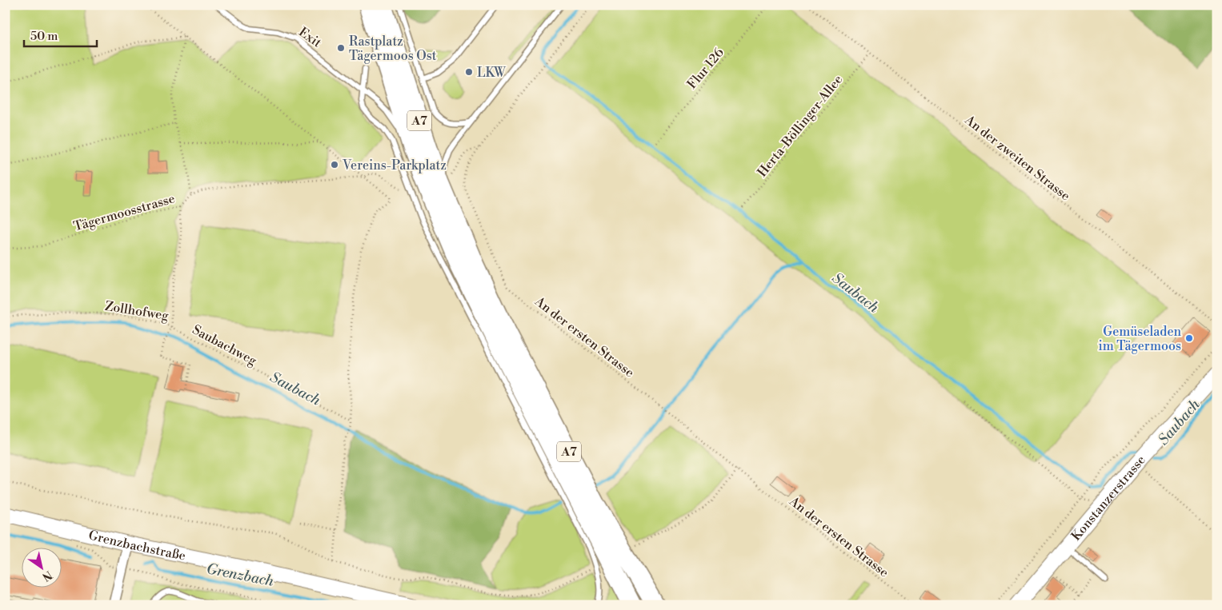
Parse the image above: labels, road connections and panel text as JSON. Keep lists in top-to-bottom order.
{
  "streets": {
    "highway": ["A7"],
    "street": ["Konstanzerstrasse", "Grenzbachstraße"],
    "lane": ["Exit"],
    "path": [
      "Flur 126",
      "Herta-Böllinger-Allee",
      "An der zweiten Strasse",
      "Tägermoosstrasse",
      "Zollhofweg",
      "An der ersten Strasse",
      "Saubachweg"
    ]
  },
  "crossings": [
    ["Exit", "A7"],
    ["Herta-Böllinger-Allee", "An der zweiten Strasse"],
    ["Tägermoosstrasse", "Zollhofweg"],
    ["Zollhofweg", "Saubachweg"]
  ],
  "water": ["Saubach", "Grenzbach"],
  "places": [
    "Rastplatz Tägermoos Ost",
    "LKW",
    "Vereins-Parkplatz",
    "Gemüseladen im Tägermoos"
  ],
  "scale_bar": "50 m",
  "north": "bottom right"
}
